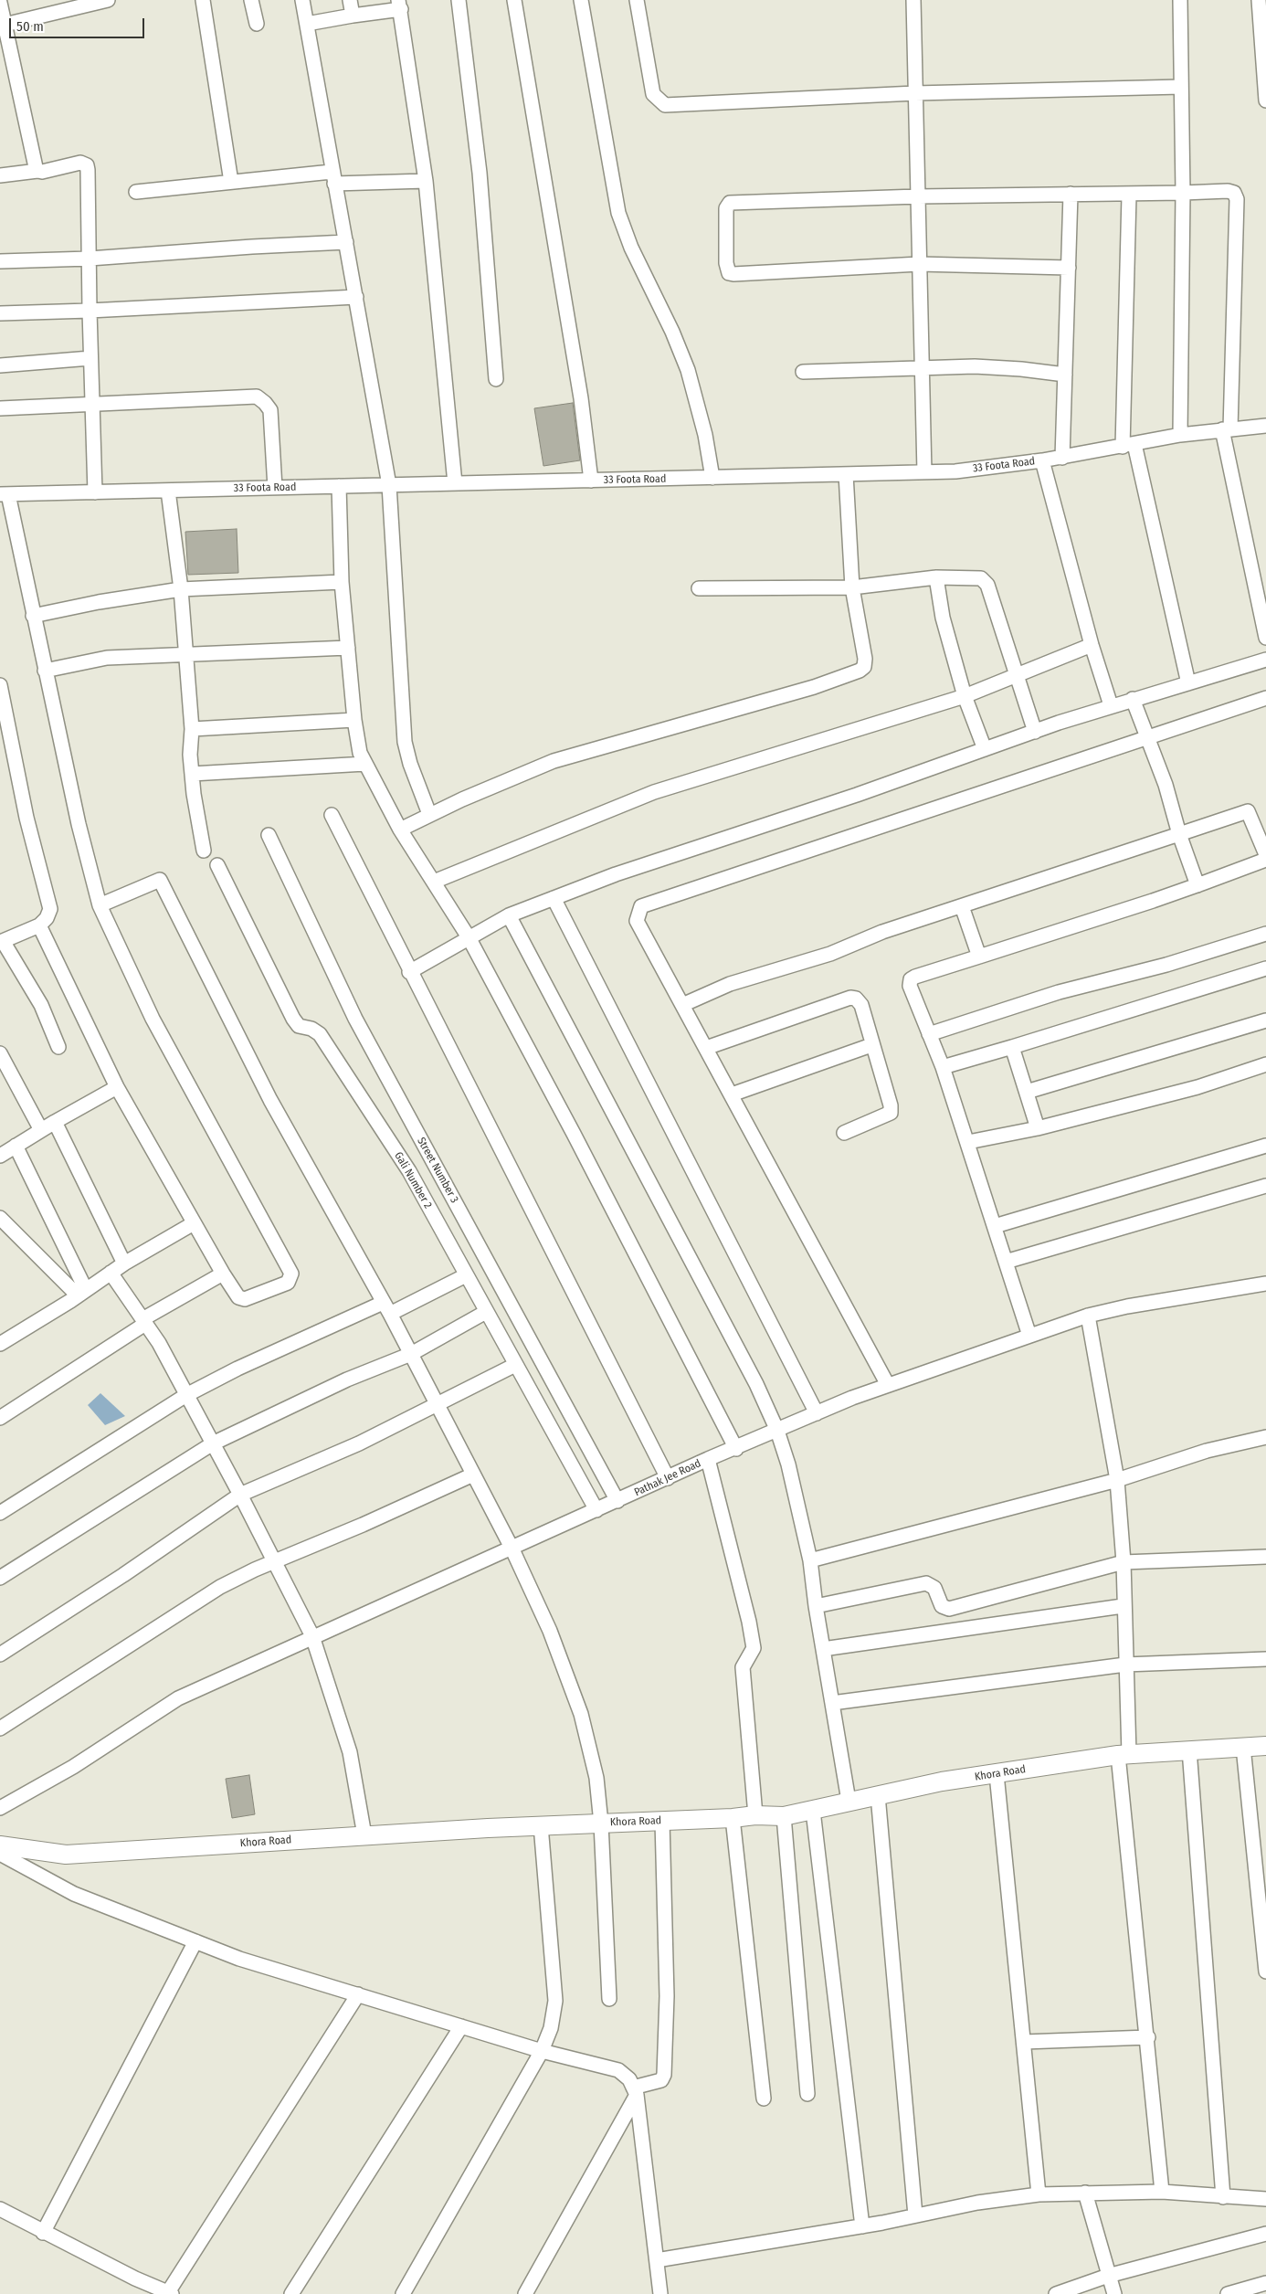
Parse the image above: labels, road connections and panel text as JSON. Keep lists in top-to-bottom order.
{
  "streets": {
    "street": [
      "33 Foota Road",
      "Street Number 3",
      "Gali Number 2",
      "Pathak Jee Road",
      "Khora Road"
    ]
  },
  "crossings": [
    ["Street Number 3", "Pathak Jee Road"],
    ["Gali Number 2", "Pathak Jee Road"]
  ],
  "scale_bar": "50 m"
}
